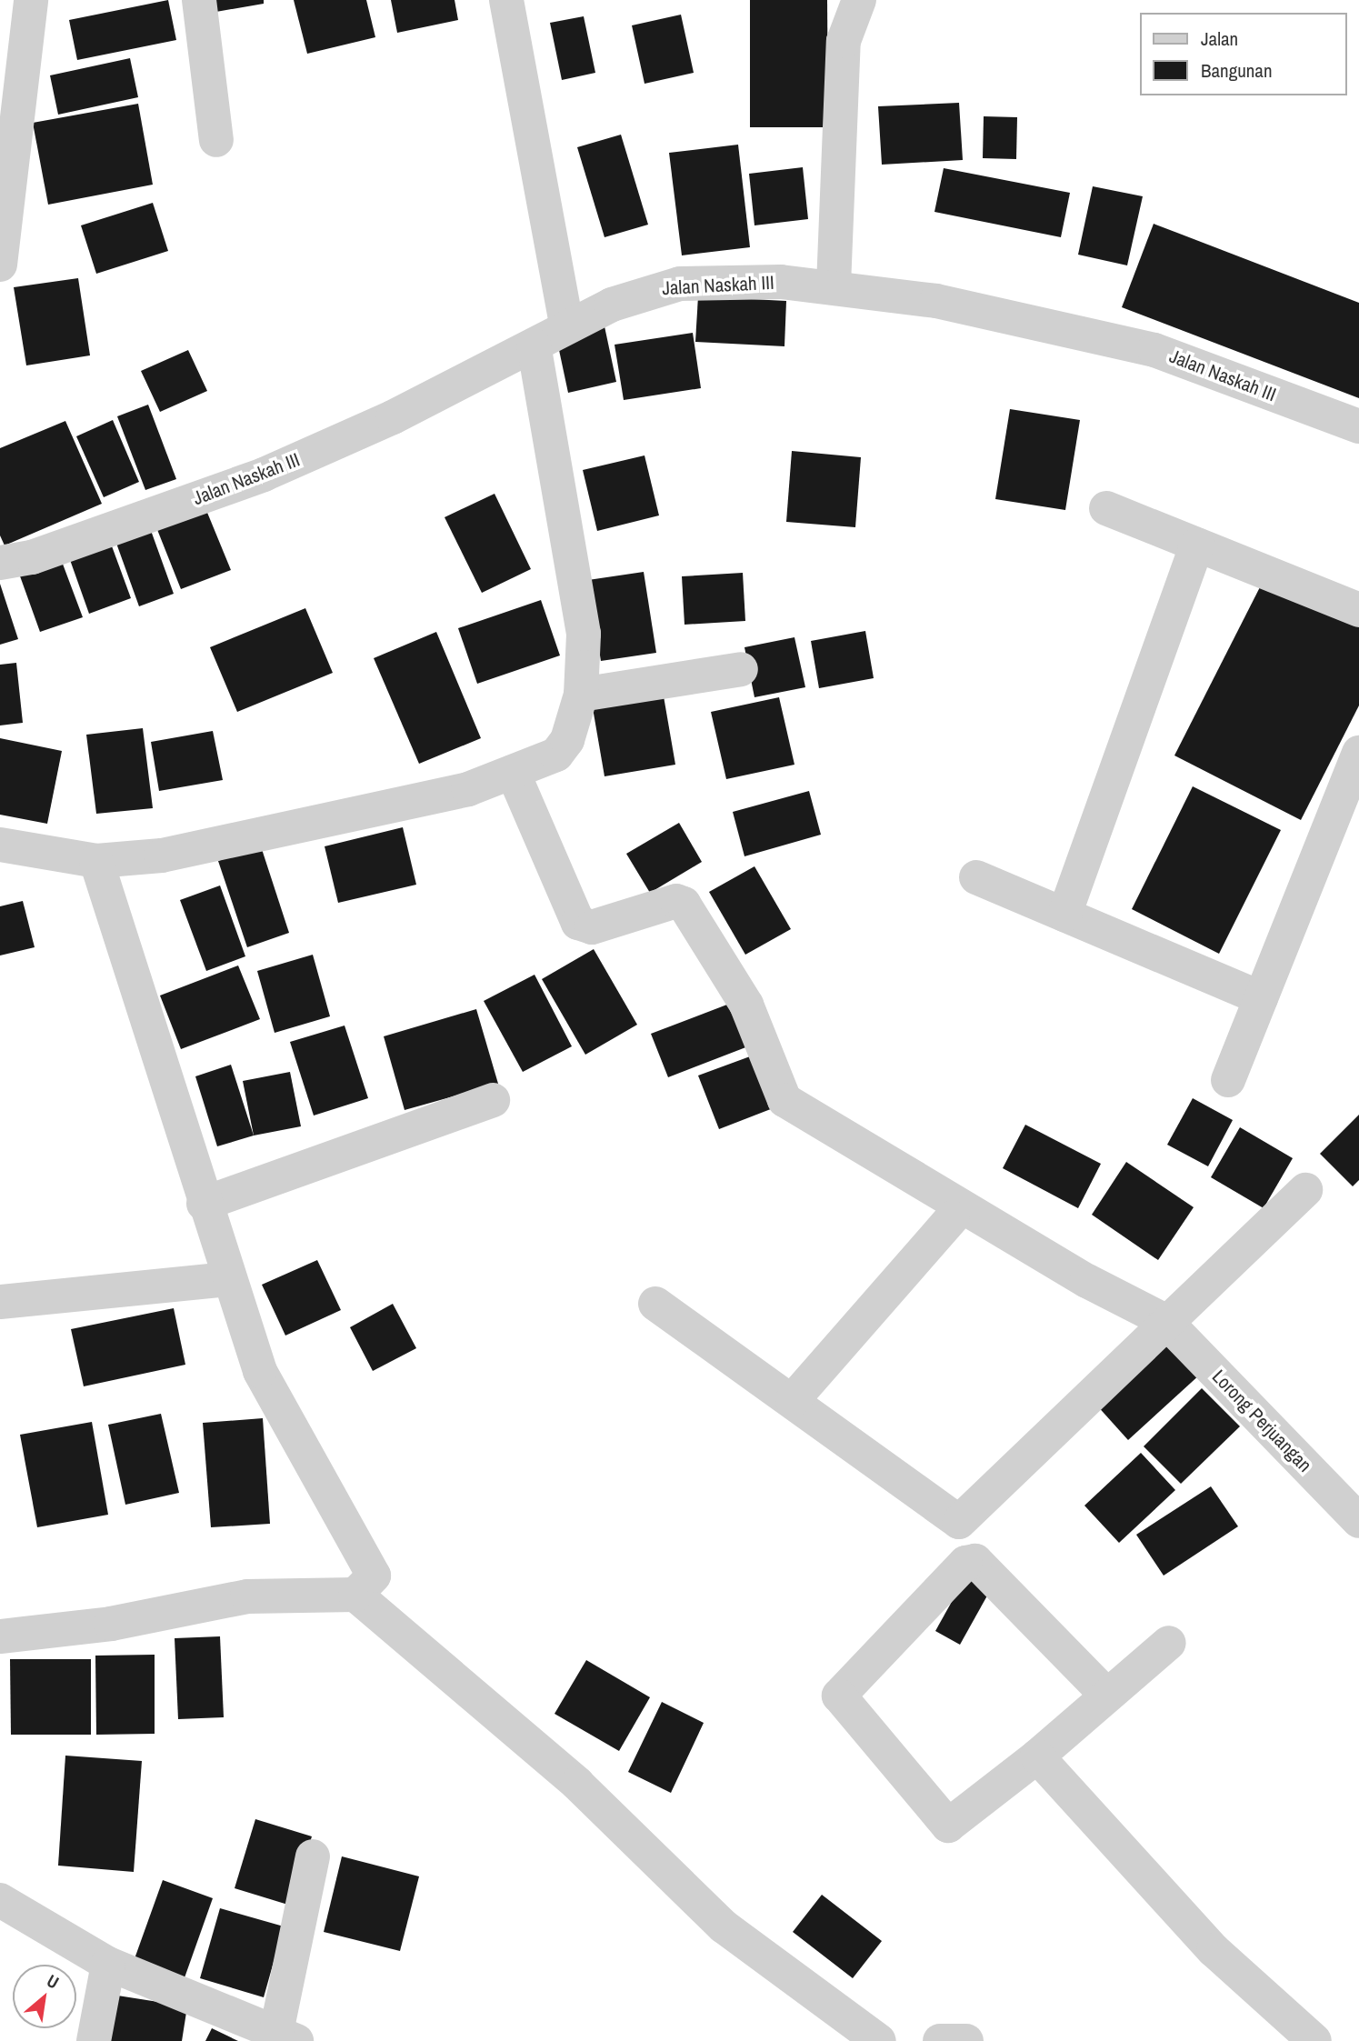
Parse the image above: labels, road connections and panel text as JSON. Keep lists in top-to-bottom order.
{
  "streets": {
    "street": ["Jalan Naskah III", "Lorong Perjuangan"]
  },
  "legend": ["Jalan", "Bangunan"],
  "north": "top right"
}
